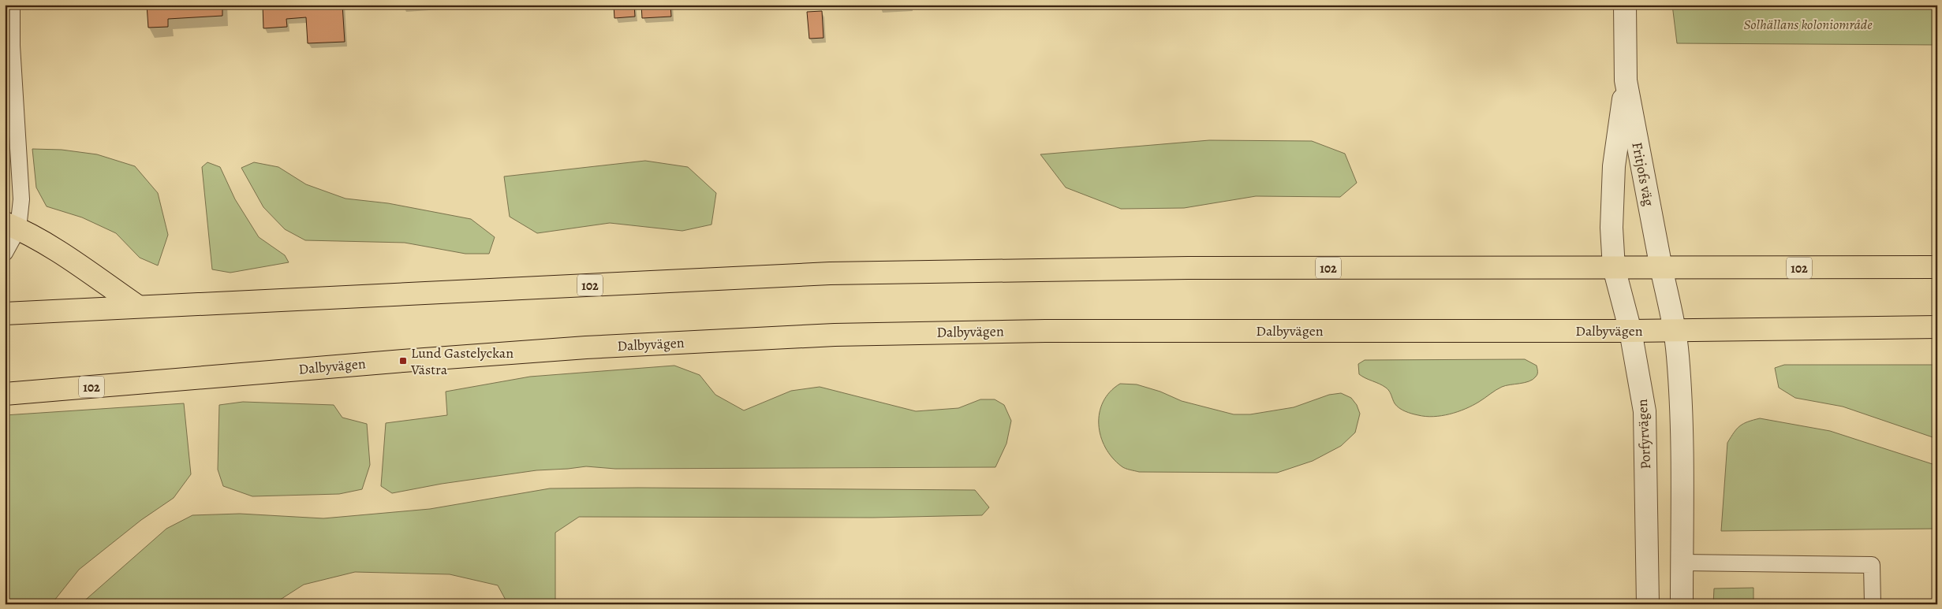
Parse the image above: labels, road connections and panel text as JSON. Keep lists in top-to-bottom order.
{
  "streets": {
    "main road": ["102", "Dalbyvägen"],
    "street": ["Fritjofs väg", "Porfyrvägen"]
  },
  "crossings": [
    ["Fritjofs väg", "102"],
    ["Fritjofs väg", "Porfyrvägen"],
    ["102", "Porfyrvägen"],
    ["Dalbyvägen", "Porfyrvägen"]
  ],
  "parks": ["Solhällans koloniområde"],
  "places": {
    "transit": ["Lund Gastelyckan Västra"]
  }
}
